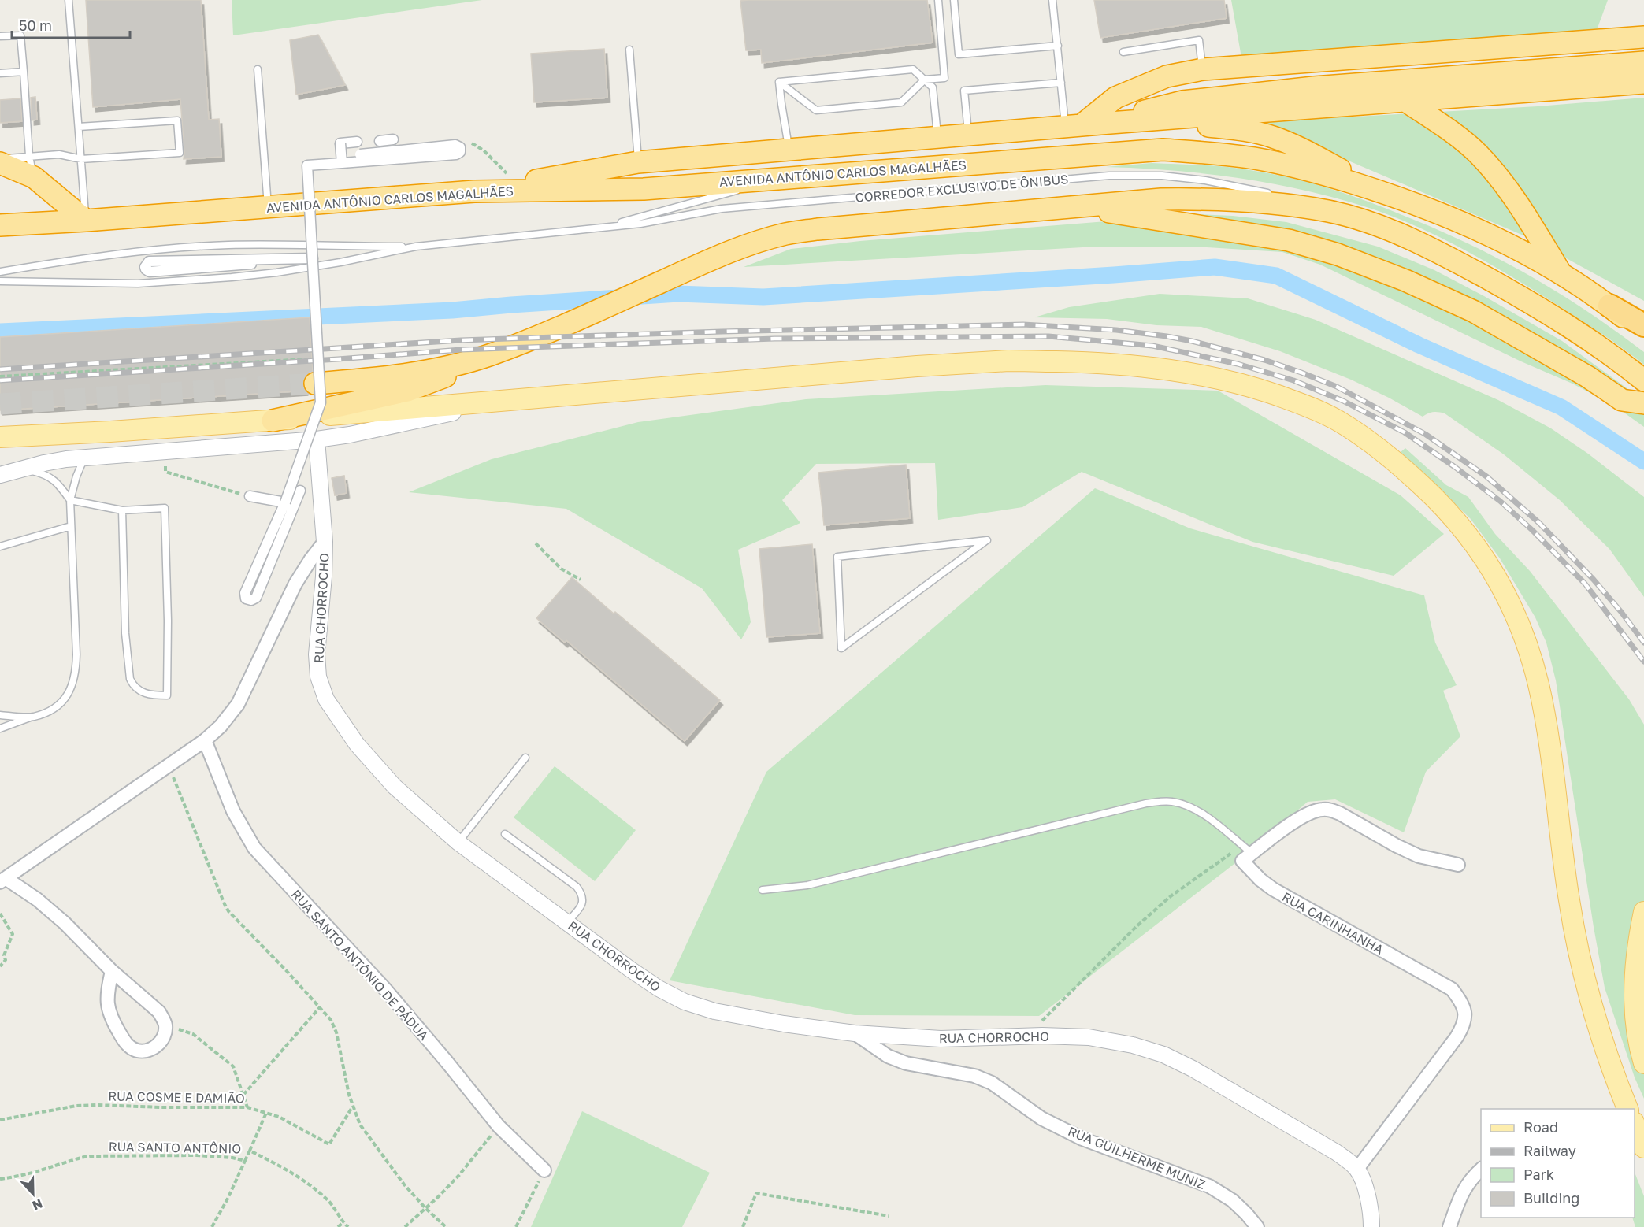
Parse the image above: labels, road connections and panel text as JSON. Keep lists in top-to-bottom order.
{
  "streets": {
    "highway": ["AVENIDA ANTÔNIO CARLOS MAGALHÃES"],
    "street": [
      "RUA CHORROCHO",
      "RUA CARINHANHA",
      "RUA SANTO ANTÔNIO DE PÁDUA",
      "RUA GUILHERME MUNIZ"
    ],
    "lane": ["CORREDOR EXCLUSIVO DE ÔNIBUS"],
    "path": ["RUA COSME E DAMIÃO", "RUA SANTO ANTÔNIO"]
  },
  "crossings": [
    ["AVENIDA ANTÔNIO CARLOS MAGALHÃES", "CORREDOR EXCLUSIVO DE ÔNIBUS"],
    ["RUA CHORROCHO", "RUA CARINHANHA"],
    ["RUA CHORROCHO", "RUA GUILHERME MUNIZ"]
  ],
  "legend": [
    "Road",
    "Railway",
    "Park",
    "Building"
  ],
  "scale_bar": "50 m",
  "north": "bottom"
}
